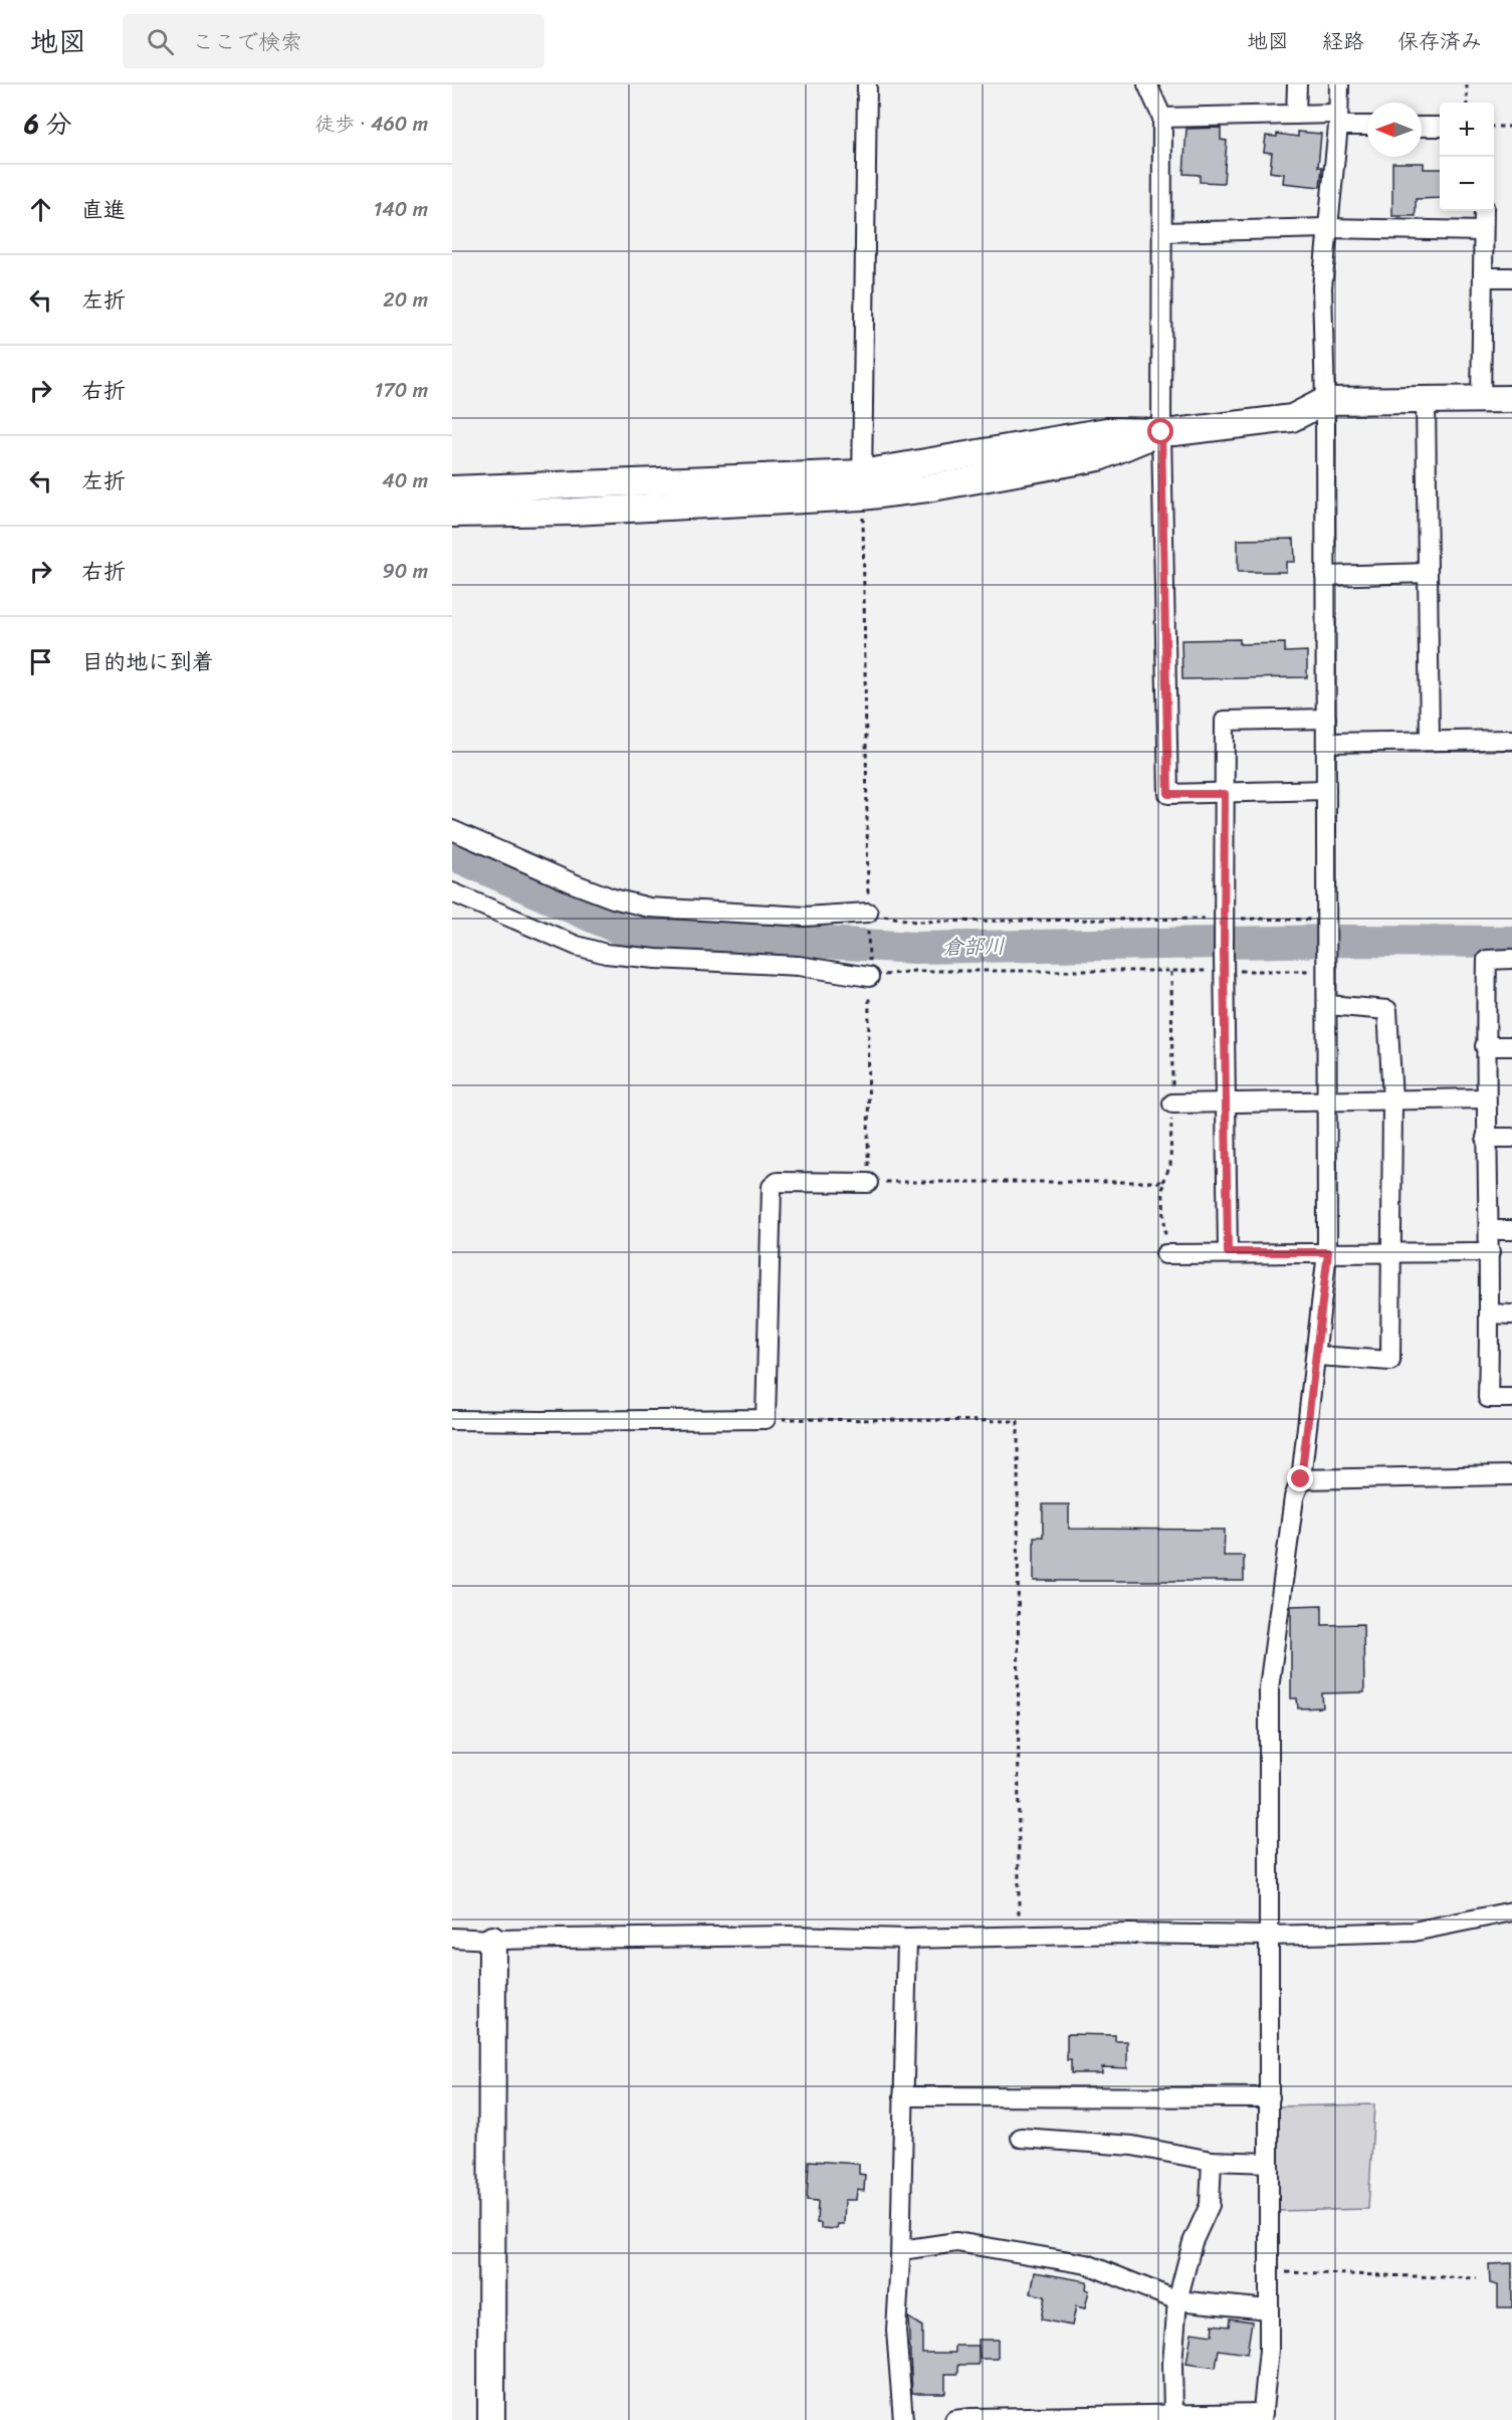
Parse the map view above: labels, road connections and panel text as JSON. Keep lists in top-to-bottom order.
{
  "water": ["倉部川"],
  "north": "left",
  "page": {
    "header": "地図",
    "search": "ここで検索",
    "nav": ["地図", "経路", "保存済み"],
    "heading": ["6 分", "徒歩 · 460 m"],
    "map_buttons": ["+", "−"],
    "list": [
      ["直進", "140 m"],
      ["左折", "20 m"],
      ["右折", "170 m"],
      ["左折", "40 m"],
      ["右折", "90 m"],
      "目的地に到着"
    ]
  }
}
